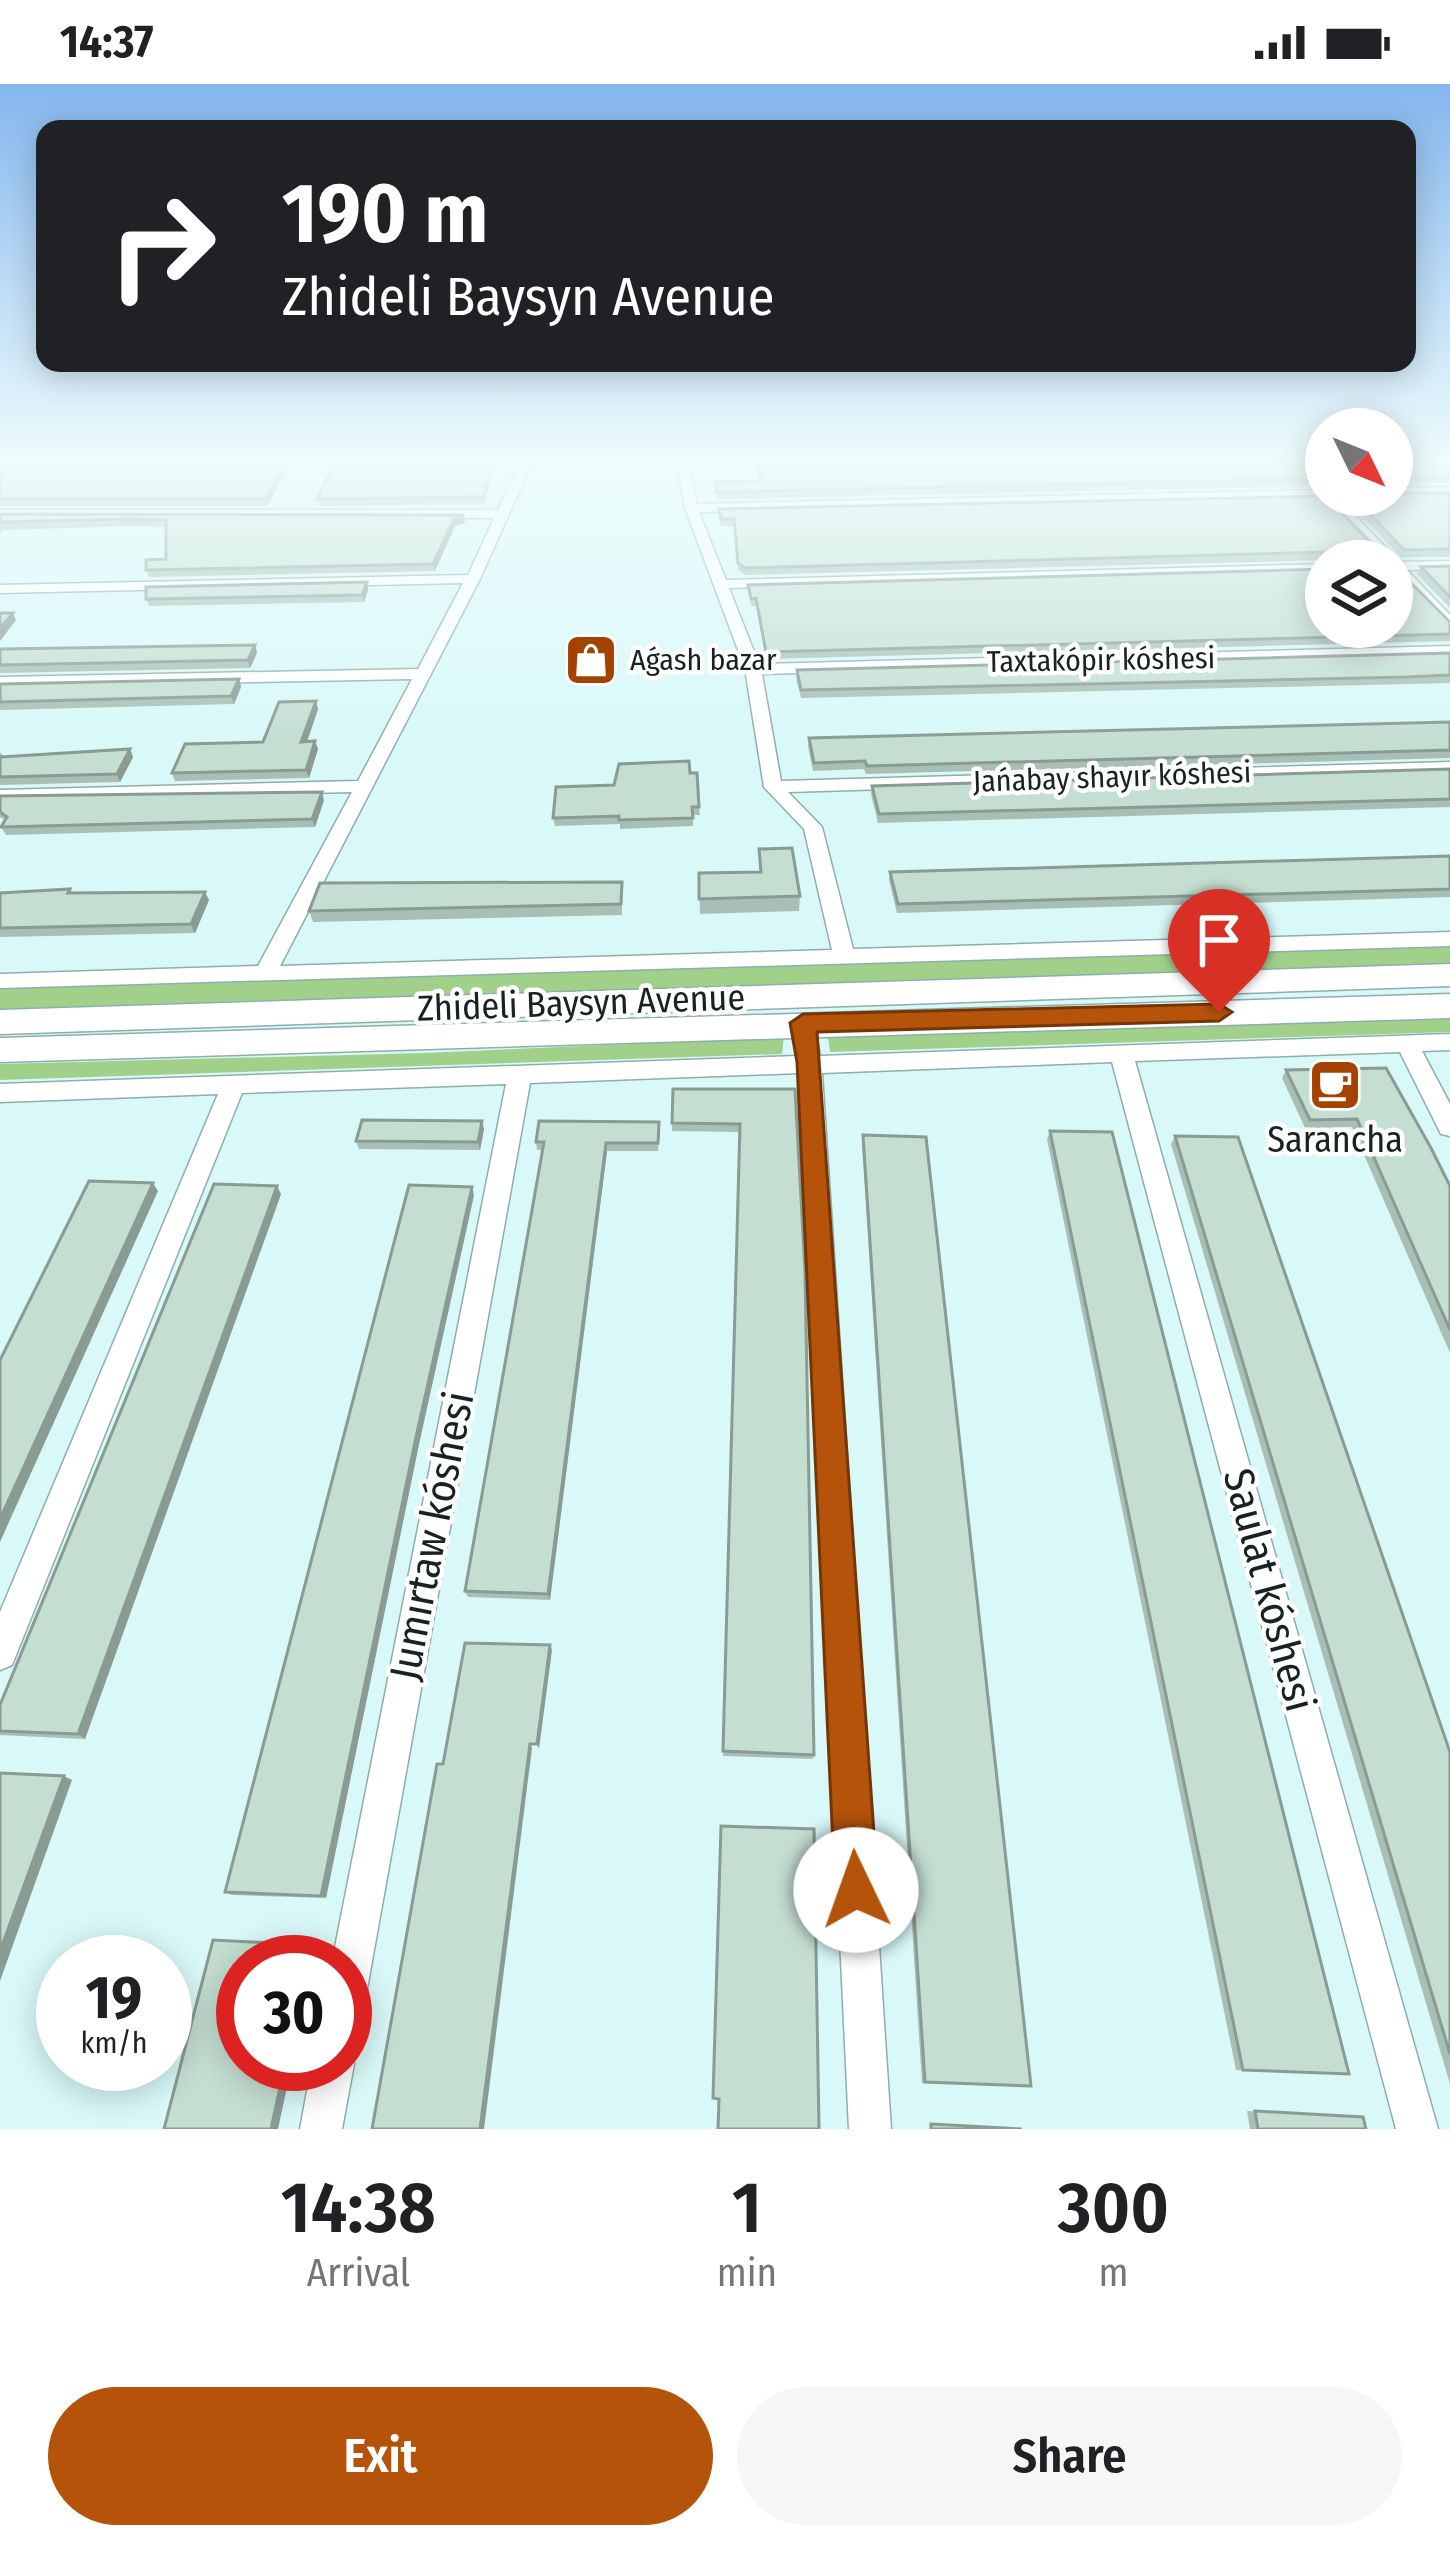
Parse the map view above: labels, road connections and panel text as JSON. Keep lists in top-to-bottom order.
{
  "streets": {
    "main road": ["Zhideli Baysyn Avenue"],
    "street": [
      "Taxtakópir kóshesi",
      "Jańabay shayır kóshesi",
      "Jumırtaw kóshesi",
      "Saulat kóshesi"
    ]
  },
  "places": {
    "shop": ["Aǵash bazar"],
    "cafe": ["Sarancha"]
  },
  "north": "bottom right",
  "page": {
    "status": "14:37",
    "turn": ["190 m", "Zhideli Baysyn Avenue"],
    "speed": "19 km/h",
    "limit": "30",
    "eta": [
      "14:38",
      "Arrival",
      "1",
      "min",
      "300",
      "m"
    ],
    "buttons": ["Exit", "Share"]
  }
}
